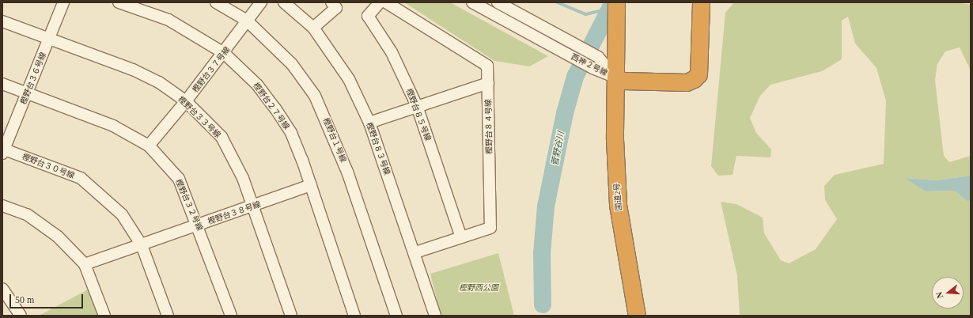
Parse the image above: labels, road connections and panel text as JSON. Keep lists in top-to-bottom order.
{
  "streets": {
    "highway": ["国道2号"],
    "street": [
      "西神２号線",
      "樫野台３７号線",
      "樫野台３６号線",
      "樫野台２７号線",
      "樫野台８５号線",
      "樫野台３３号線",
      "樫野台８４号線",
      "樫野台１号線",
      "樫野台８３号線",
      "樫野台３０号線",
      "樫野台３２号線",
      "樫野台３８号線"
    ]
  },
  "crossings": [
    ["西神２号線", "国道2号"],
    ["樫野台３７号線", "樫野台２７号線"],
    ["樫野台３７号線", "樫野台３３号線"],
    ["樫野台３７号線", "樫野台１号線"],
    ["樫野台３７号線", "樫野台３２号線"],
    ["樫野台３６号線", "樫野台３３号線"],
    ["樫野台３６号線", "樫野台３０号線"],
    ["樫野台３６号線", "樫野台３２号線"],
    ["樫野台２７号線", "樫野台３８号線"],
    ["樫野台８５号線", "樫野台８４号線"],
    ["樫野台３３号線", "樫野台３８号線"],
    ["樫野台８４号線", "樫野台８３号線"],
    ["樫野台３０号線", "樫野台３８号線"],
    ["樫野台３２号線", "樫野台３８号線"]
  ],
  "water": ["菅野谷川"],
  "parks": ["樫野西公園"],
  "scale_bar": "50 m",
  "north": "left"
}
